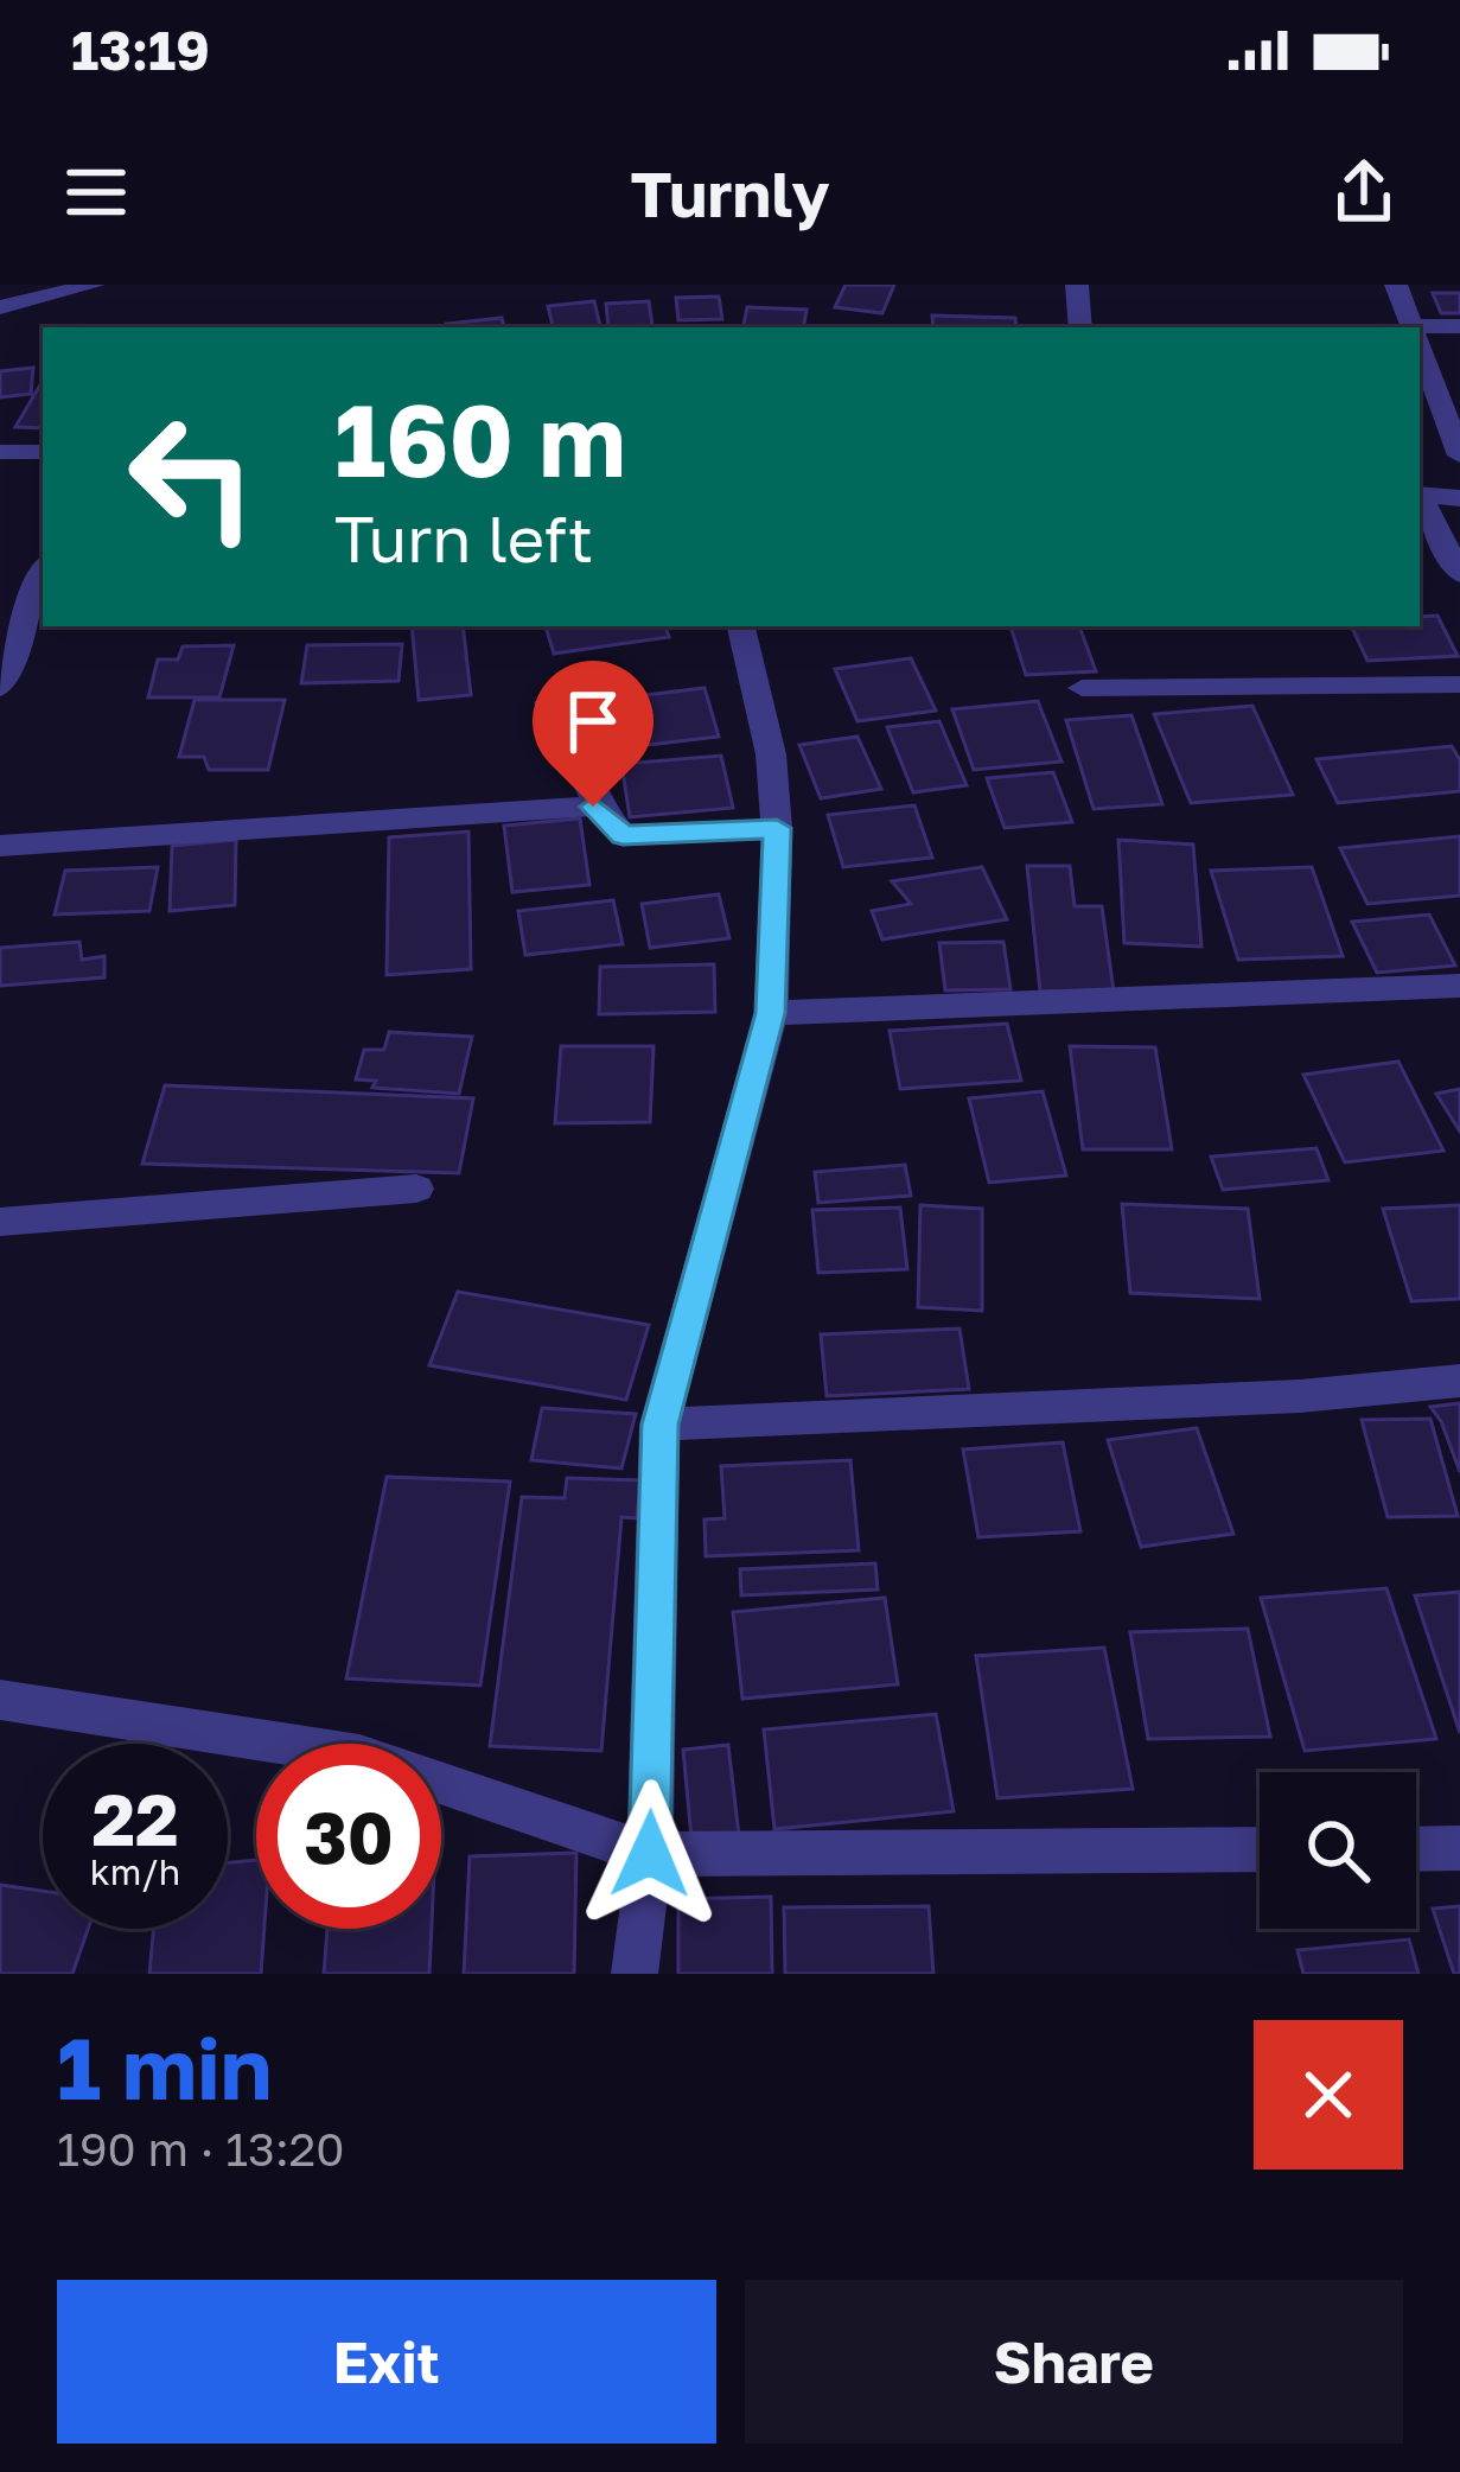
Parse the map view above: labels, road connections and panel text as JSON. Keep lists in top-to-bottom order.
{
  "page": {
    "status": "13:19",
    "header": "Turnly",
    "turn": ["160 m", "Turn left"],
    "speed": "22 km/h",
    "limit": "30",
    "heading": ["1 min", "190 m · 13:20"],
    "buttons": ["Exit", "Share"]
  }
}
